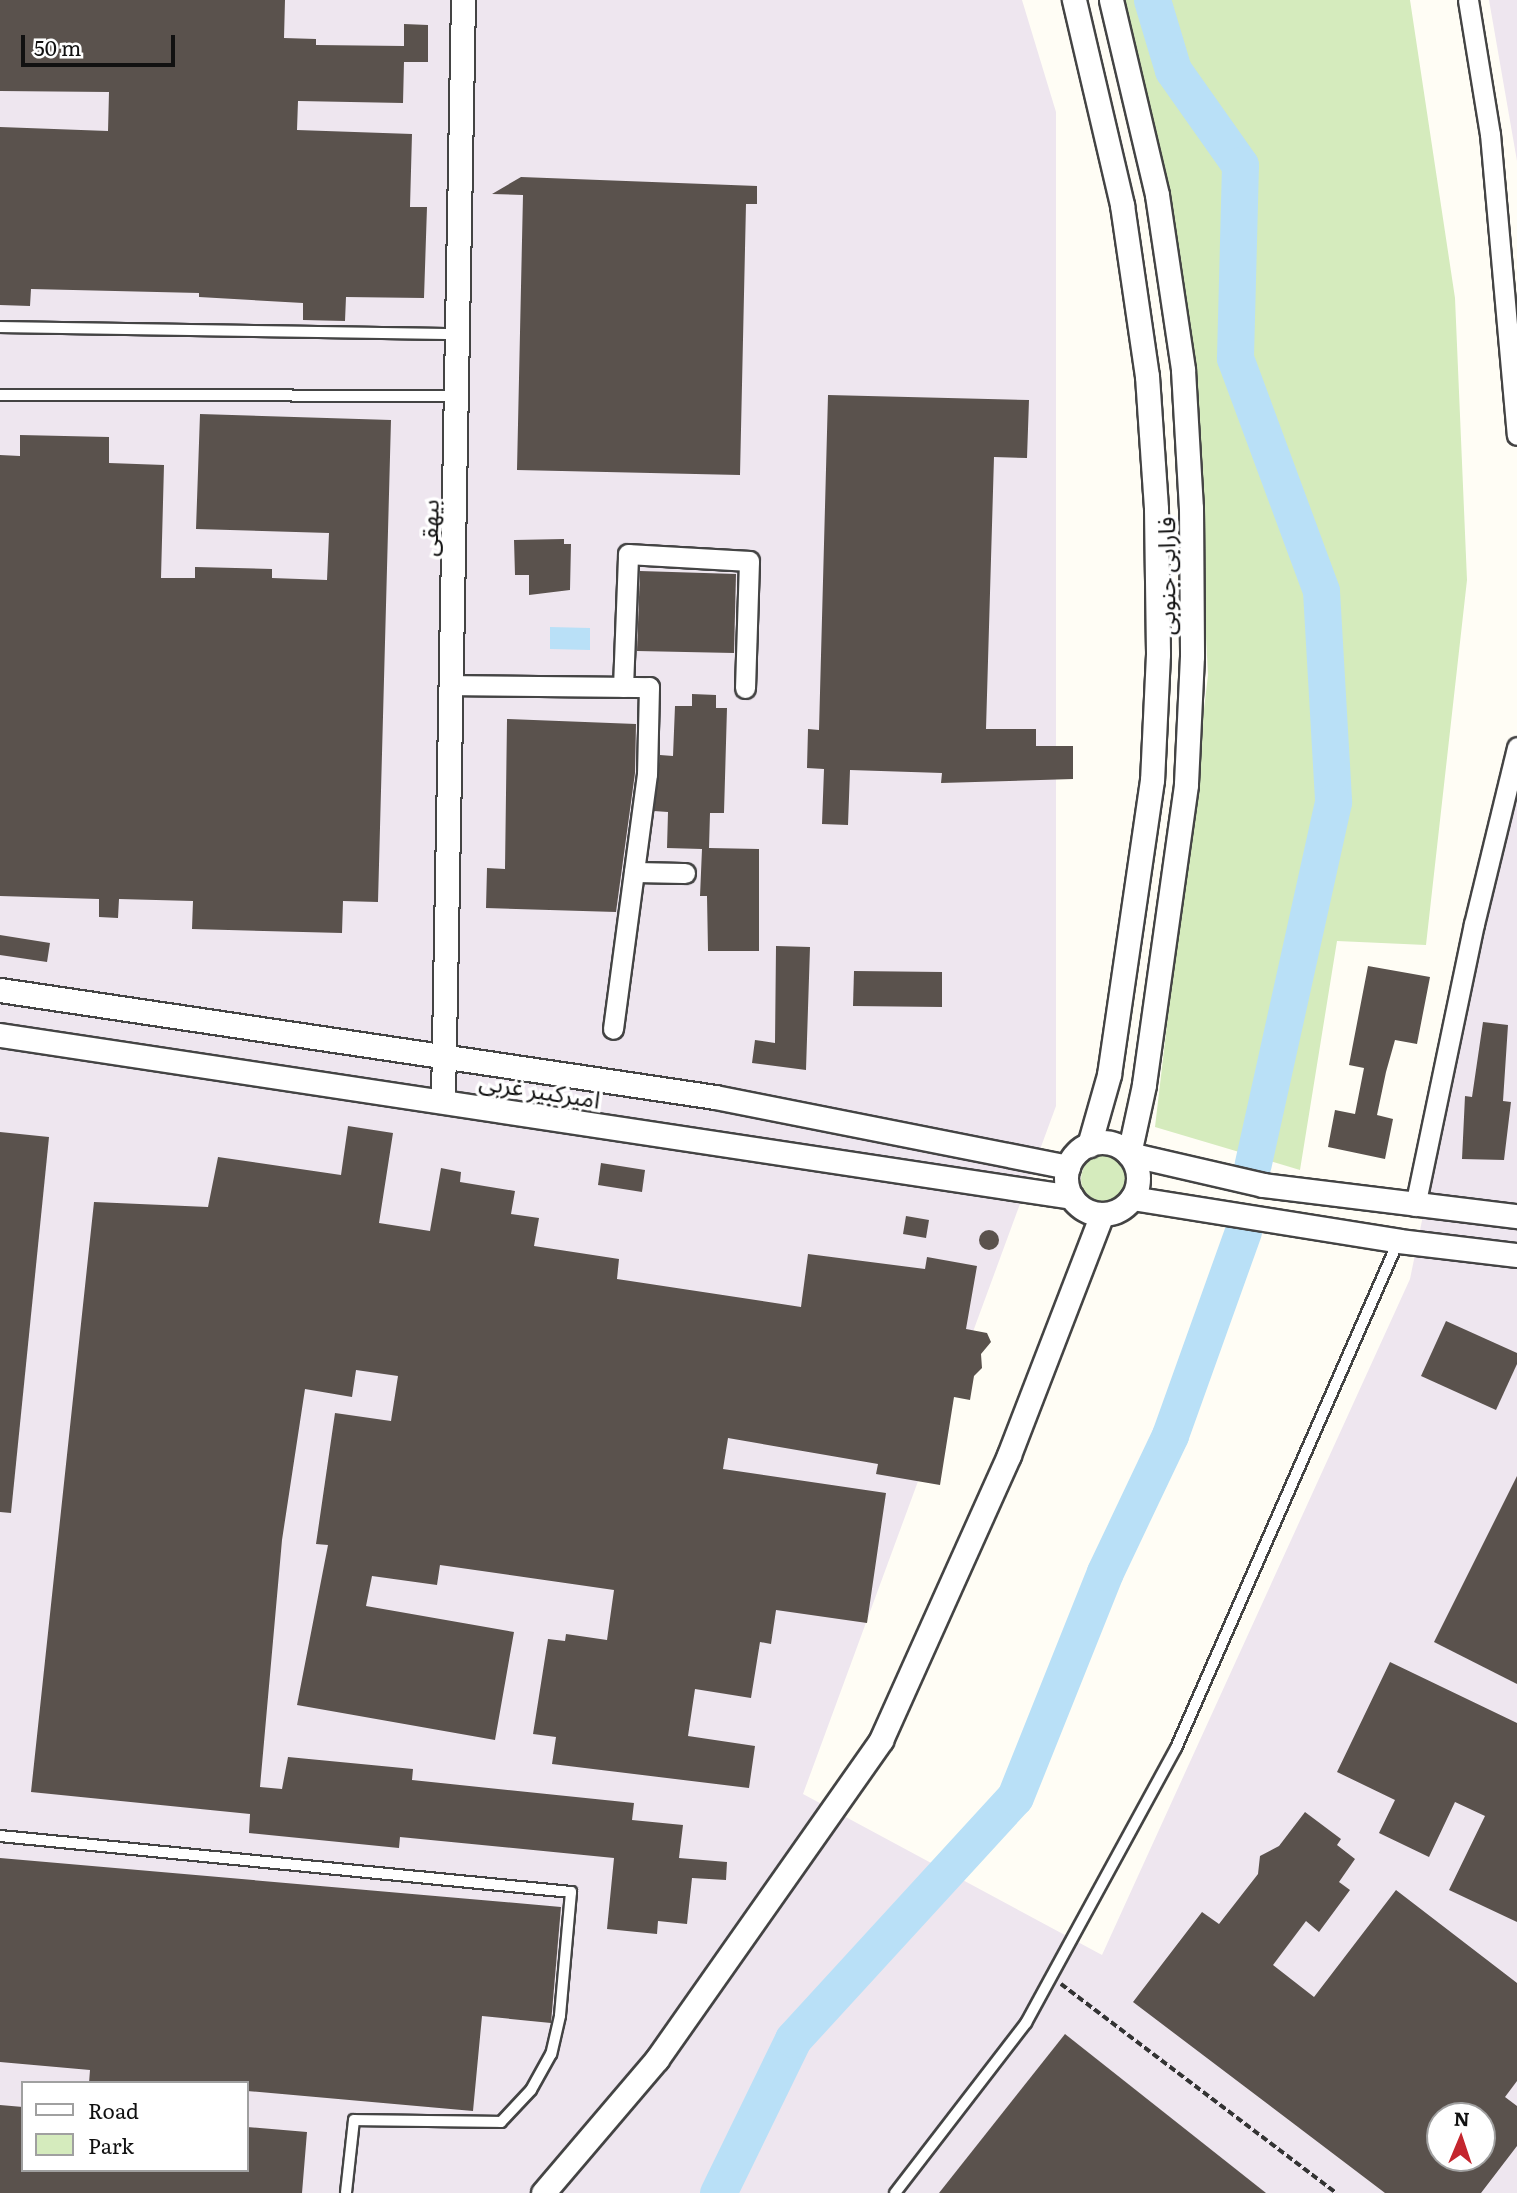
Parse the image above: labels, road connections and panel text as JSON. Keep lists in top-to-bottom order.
{
  "streets": {
    "street": ["بیهقی", "فارابی جنوبی", "امیرکبیر غربی"]
  },
  "crossings": [
    ["بیهقی", "امیرکبیر غربی"],
    ["فارابی جنوبی", "امیرکبیر غربی"]
  ],
  "legend": ["Road", "Park"],
  "scale_bar": "50 m",
  "north": "top"
}
